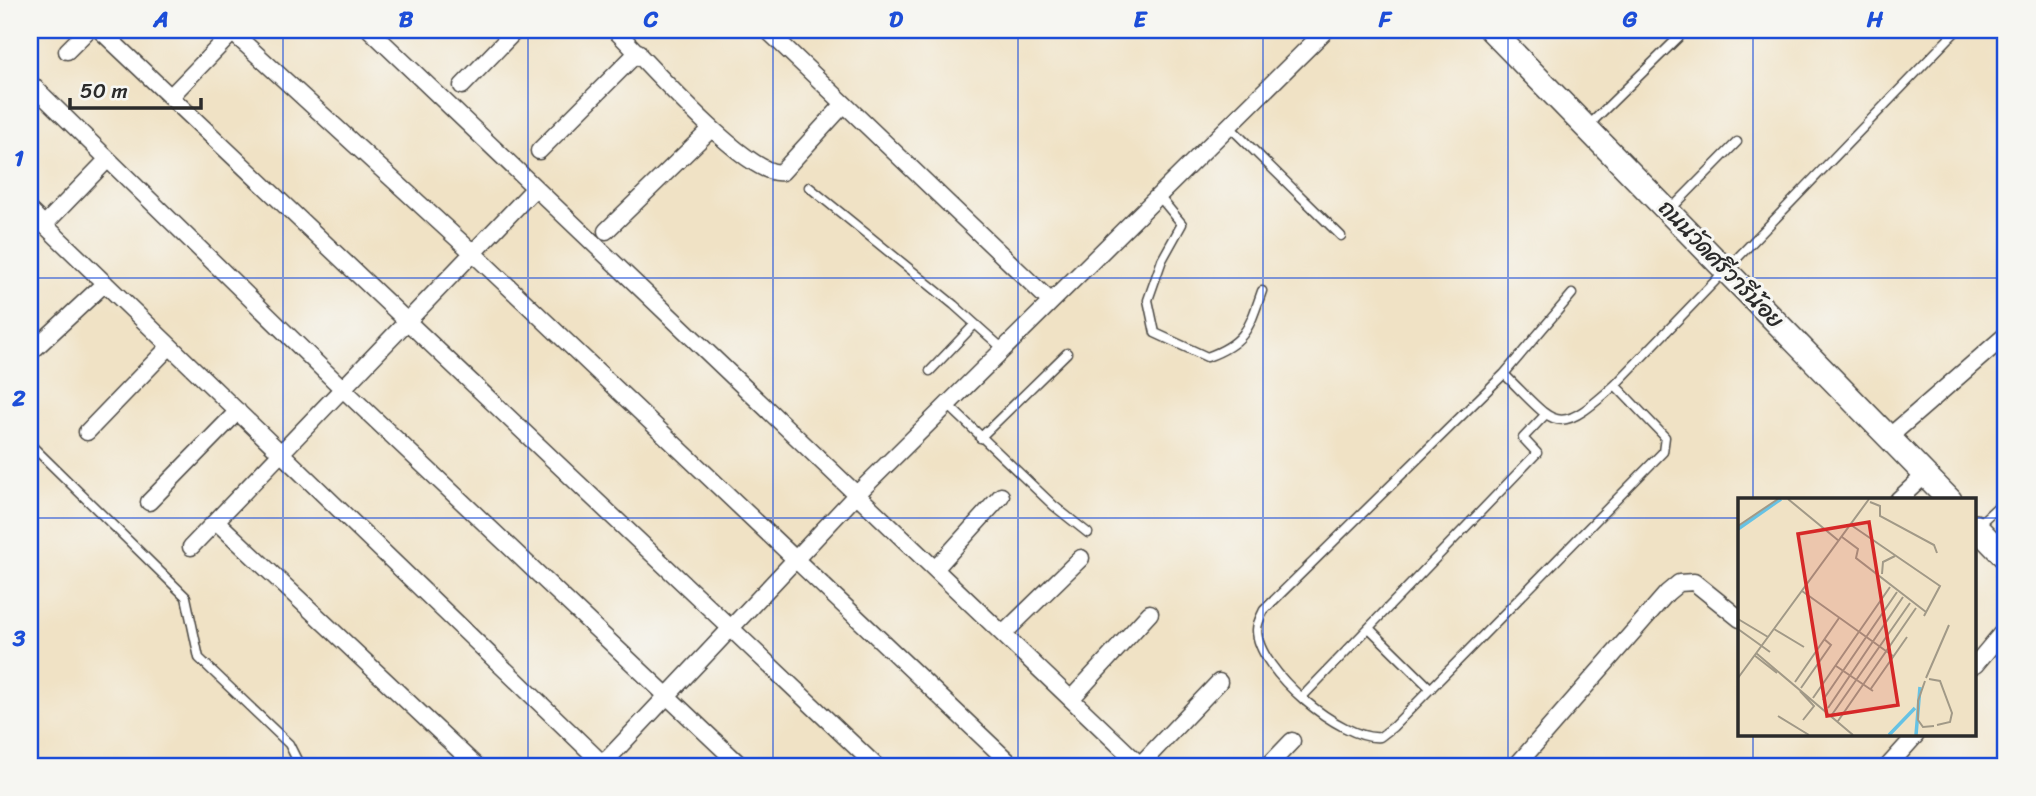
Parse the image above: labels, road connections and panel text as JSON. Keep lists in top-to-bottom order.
{
  "streets": {
    "main road": ["ถนนวัดศรีวารีน้อย"]
  },
  "scale_bar": "50 m",
  "grid": {
    "columns": [
      "A",
      "B",
      "C",
      "D",
      "E",
      "F",
      "G",
      "H"
    ],
    "rows": ["1", "2", "3"]
  }
}
